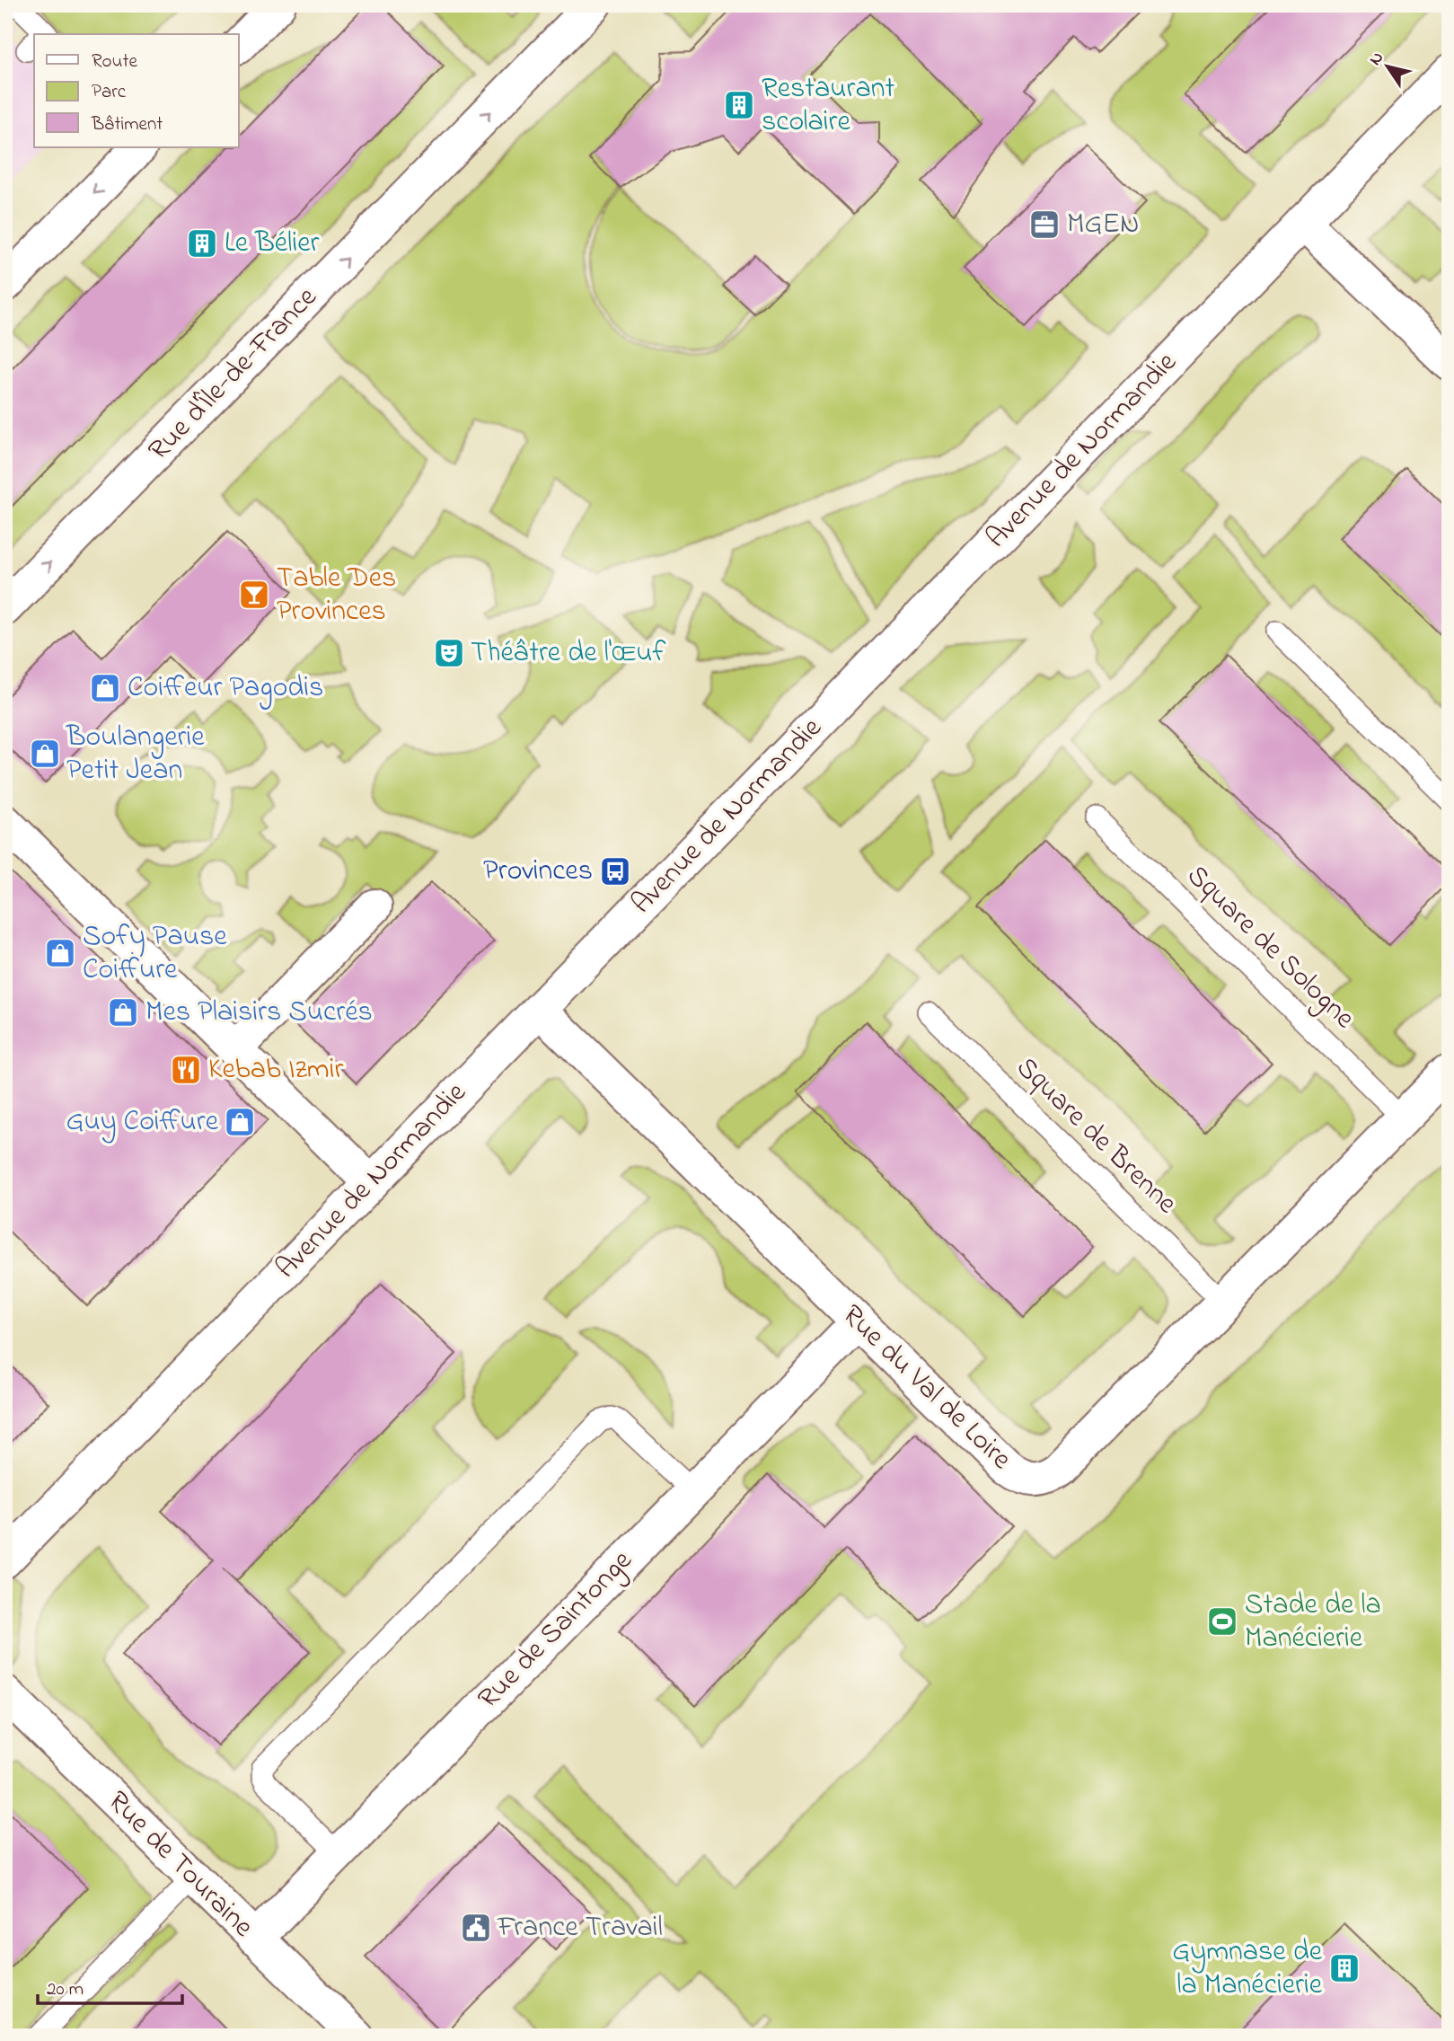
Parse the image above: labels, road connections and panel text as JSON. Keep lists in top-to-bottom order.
{
  "streets": {
    "street": [
      "Rue d'Île-de-France",
      "Avenue de Normandie",
      "Rue du Val de Loire",
      "Rue de Saintonge",
      "Rue de Touraine"
    ],
    "lane": ["Square de Sologne", "Square de Brenne"]
  },
  "crossings": [
    ["Avenue de Normandie", "Rue du Val de Loire"],
    ["Square de Sologne", "Rue du Val de Loire"],
    ["Square de Brenne", "Rue du Val de Loire"],
    ["Rue du Val de Loire", "Rue de Saintonge"],
    ["Rue de Saintonge", "Rue de Touraine"]
  ],
  "one_way": ["Rue d'Île-de-France"],
  "places": {
    "building": ["Restaurant scolaire", "Le Bélier", "Gymnase de la Manécierie"],
    "office": ["MGEN"],
    "bar": ["Table Des Provinces"],
    "theatre": ["Théâtre de l'Œuf"],
    "shop": [
      "Coiffeur Pagodis",
      "Boulangerie Petit Jean",
      "Sofy Pause Coiffure",
      "Mes Plaisirs Sucrés",
      "Guy Coiffure"
    ],
    "bus stop": ["Provinces"],
    "restaurant": ["Kebab Izmir"],
    "sports": ["Stade de la Manécierie"],
    "public building": ["France Travail"]
  },
  "legend": ["Route", "Parc", "Bâtiment"],
  "scale_bar": "20 m",
  "north": "top left"
}
